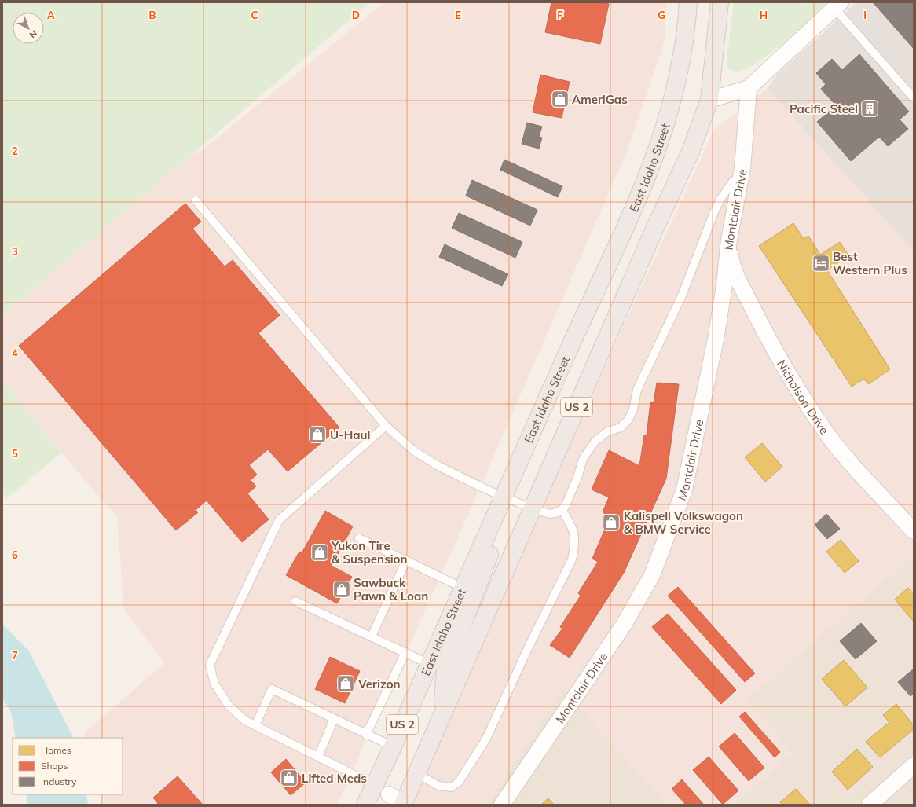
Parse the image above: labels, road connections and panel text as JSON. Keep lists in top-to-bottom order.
{
  "streets": {
    "highway": ["East Idaho Street", "US 2"],
    "street": ["Montclair Drive", "Nicholson Drive"]
  },
  "crossings": [
    ["Montclair Drive", "Nicholson Drive"]
  ],
  "places": {
    "shop": [
      "AmeriGas",
      "U-Haul",
      "Kalispell Volkswagon & BMW Service",
      "Yukon Tire & Suspension",
      "Sawbuck Pawn & Loan",
      "Verizon",
      "Lifted Meds"
    ],
    "building": ["Pacific Steel"],
    "hotel": ["Best Western Plus"]
  },
  "legend": ["Homes", "Shops", "Industry"],
  "north": "bottom right",
  "grid": {
    "columns": [
      "A",
      "B",
      "C",
      "D",
      "E",
      "F",
      "G",
      "H",
      "I"
    ],
    "rows": [
      "2",
      "3",
      "4",
      "5",
      "6",
      "7"
    ]
  }
}
